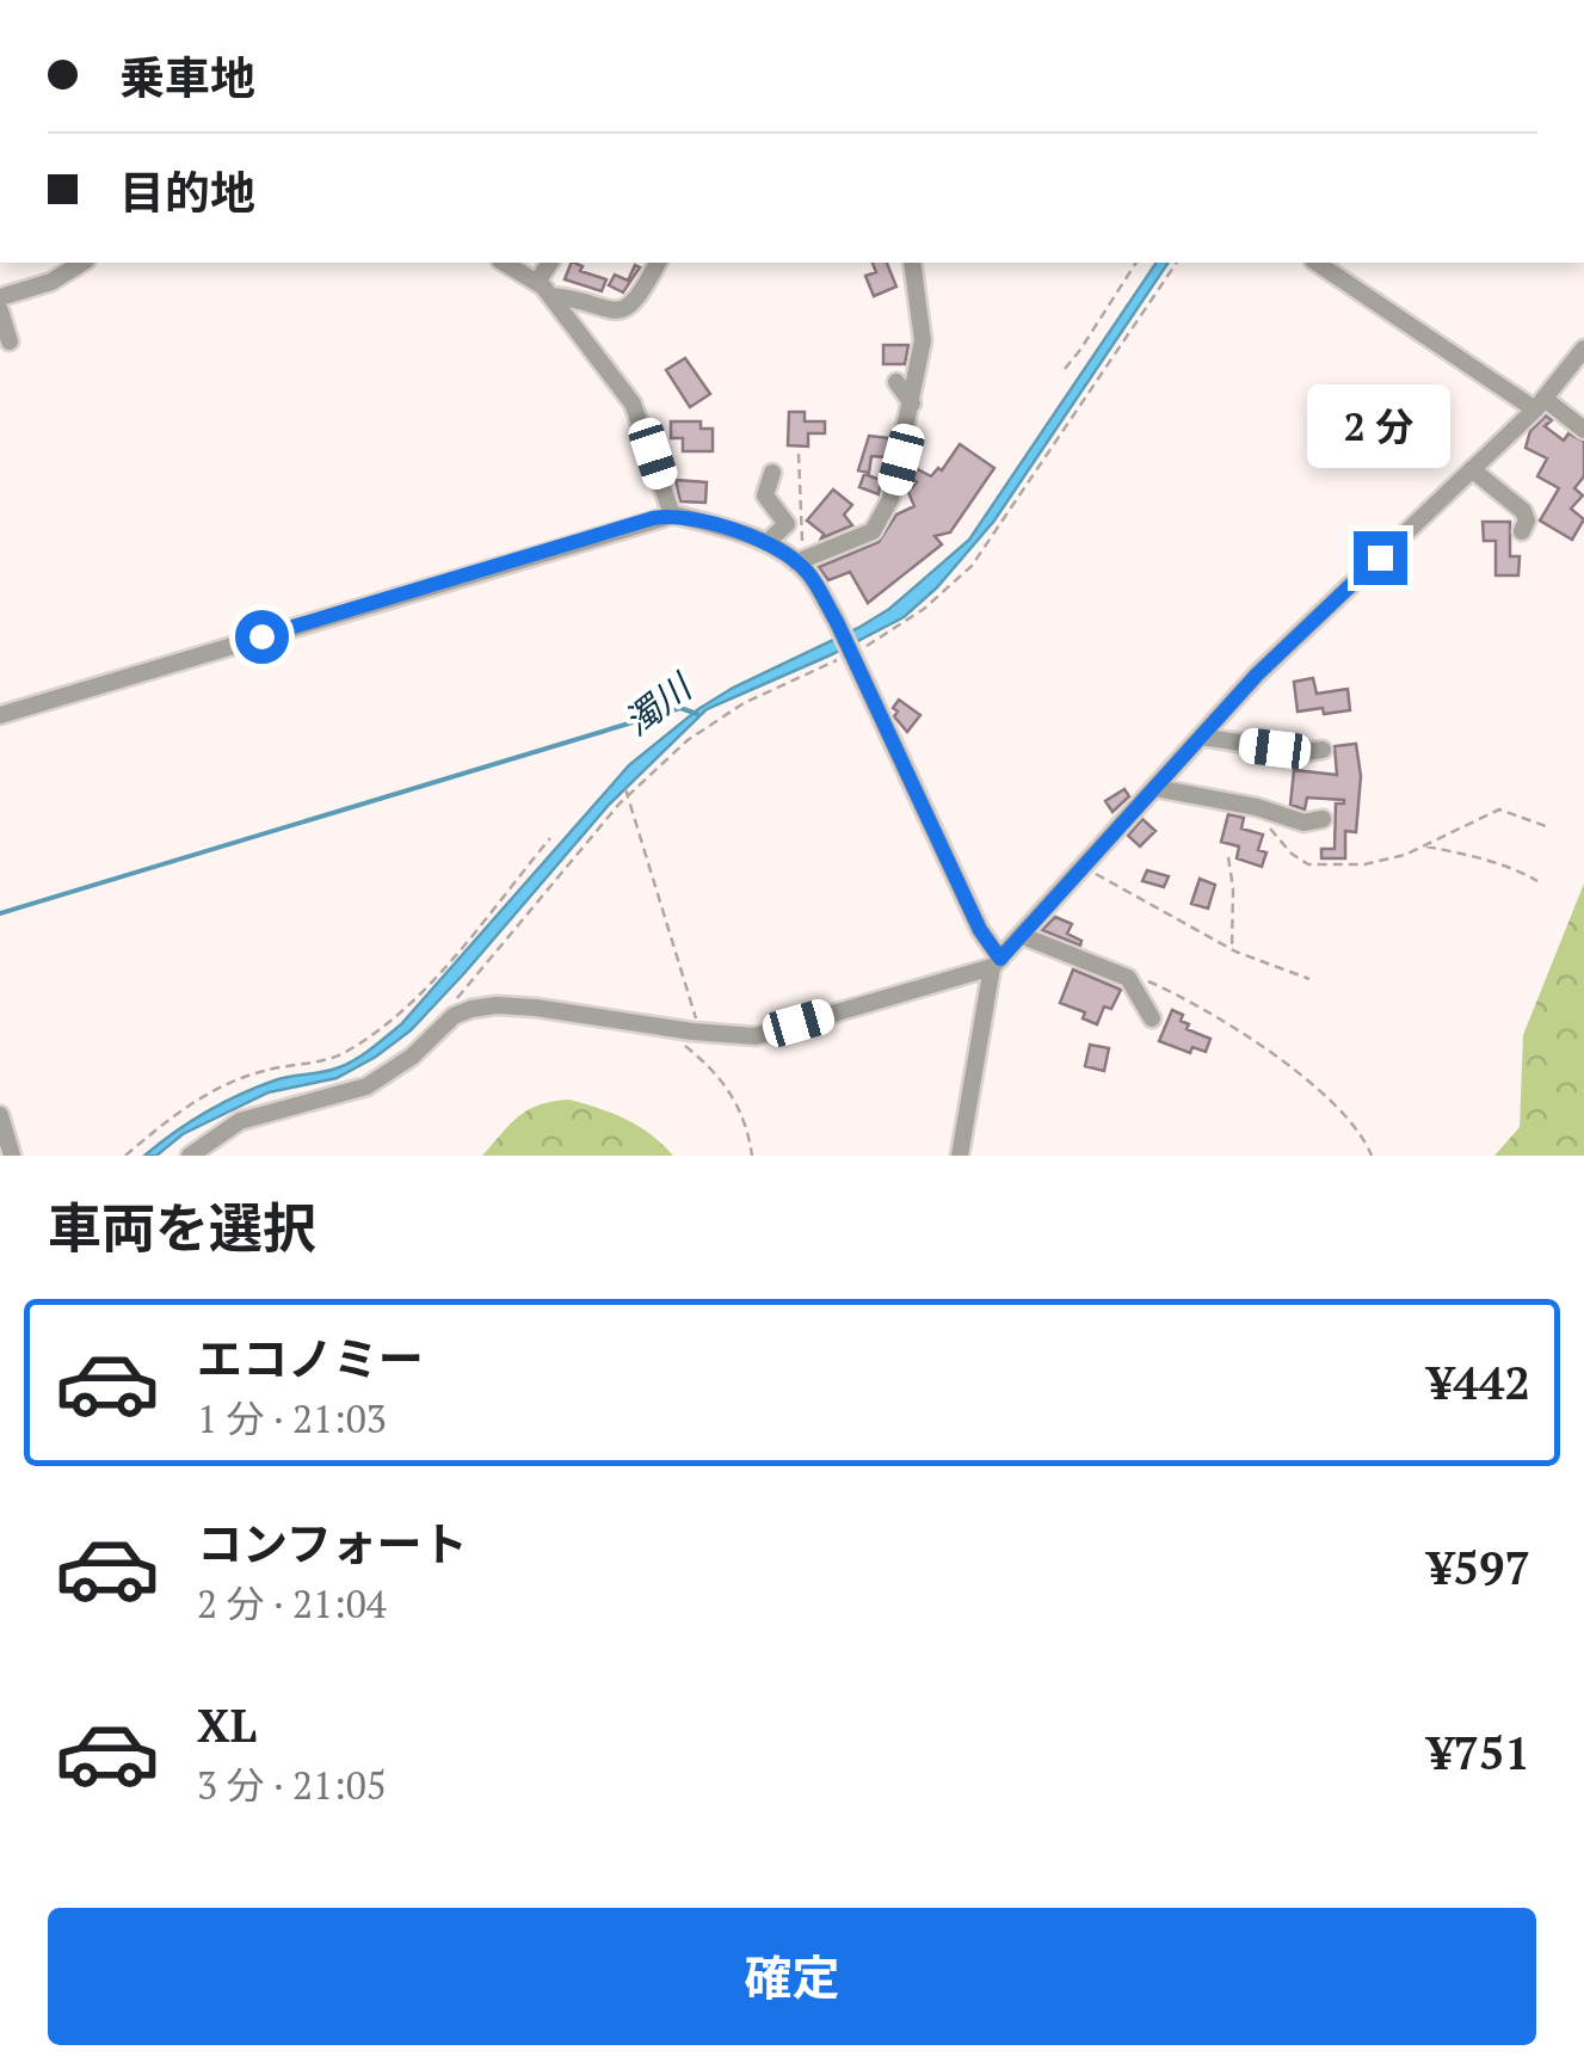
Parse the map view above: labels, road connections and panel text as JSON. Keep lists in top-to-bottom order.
{
  "water": ["濁川"],
  "page": {
    "banner": ["乗車地", "目的地"],
    "bubble": "2 分",
    "heading": "車両を選択",
    "list": [
      {
        "name": "エコノミー",
        "note": "1 分 · 21:03",
        "value": "¥442"
      },
      {
        "name": "コンフォート",
        "note": "2 分 · 21:04",
        "value": "¥597"
      },
      {
        "name": "XL",
        "note": "3 分 · 21:05",
        "value": "¥751"
      }
    ],
    "buttons": "確定"
  }
}
